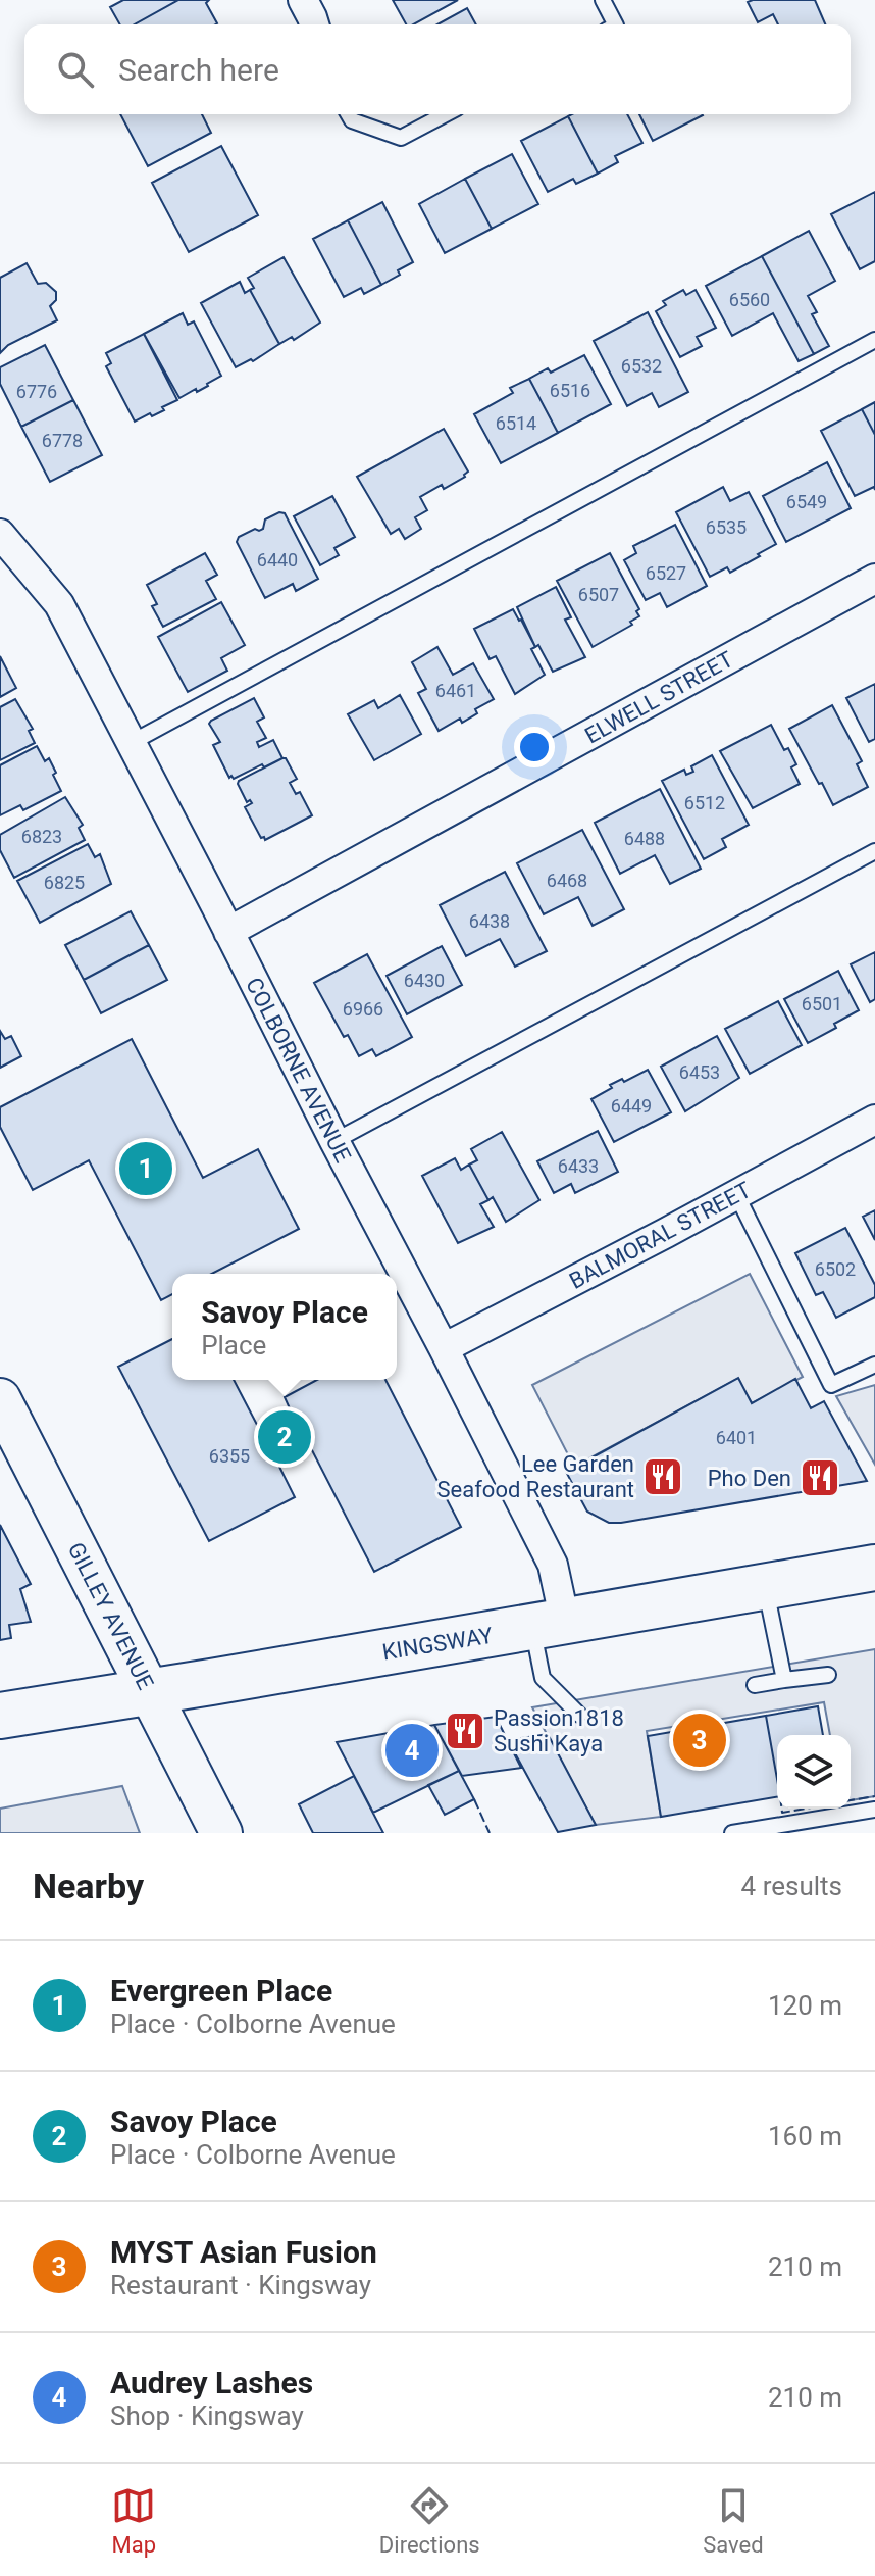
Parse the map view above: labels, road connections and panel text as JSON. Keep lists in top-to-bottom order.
{
  "streets": {
    "main road": ["KINGSWAY"],
    "street": [
      "ELWELL STREET",
      "COLBORNE AVENUE",
      "BALMORAL STREET",
      "GILLEY AVENUE"
    ]
  },
  "crossings": [
    ["ELWELL STREET", "COLBORNE AVENUE"],
    ["COLBORNE AVENUE", "BALMORAL STREET"],
    ["COLBORNE AVENUE", "KINGSWAY"],
    ["GILLEY AVENUE", "KINGSWAY"]
  ],
  "places": {
    "restaurant": ["Lee Garden Seafood Restaurant", "Pho Den", "Passion1818 Sushi Kaya"]
  },
  "house_numbers": [
    "6560",
    "6532",
    "6516",
    "6776",
    "6514",
    "6778",
    "6549",
    "6535",
    "6440",
    "6527",
    "6507",
    "6461",
    "6512",
    "6823",
    "6488",
    "6468",
    "6825",
    "6438",
    "6430",
    "6501",
    "6966",
    "6453",
    "6449",
    "6433",
    "6502",
    "6401",
    "6355"
  ],
  "page": {
    "search": "Search here",
    "pins": [
      "1",
      "2",
      "3",
      "4"
    ],
    "popup": ["Savoy Place", "Place"],
    "heading": ["Nearby", "4 results"],
    "list": [
      {
        "mark": "1",
        "name": "Evergreen Place",
        "note": "Place · Colborne Avenue",
        "value": "120 m"
      },
      {
        "mark": "2",
        "name": "Savoy Place",
        "note": "Place · Colborne Avenue",
        "value": "160 m"
      },
      {
        "mark": "3",
        "name": "MYST Asian Fusion",
        "note": "Restaurant · Kingsway",
        "value": "210 m"
      },
      {
        "mark": "4",
        "name": "Audrey Lashes",
        "note": "Shop · Kingsway",
        "value": "210 m"
      }
    ],
    "nav": ["Map", "Directions", "Saved"]
  }
}
